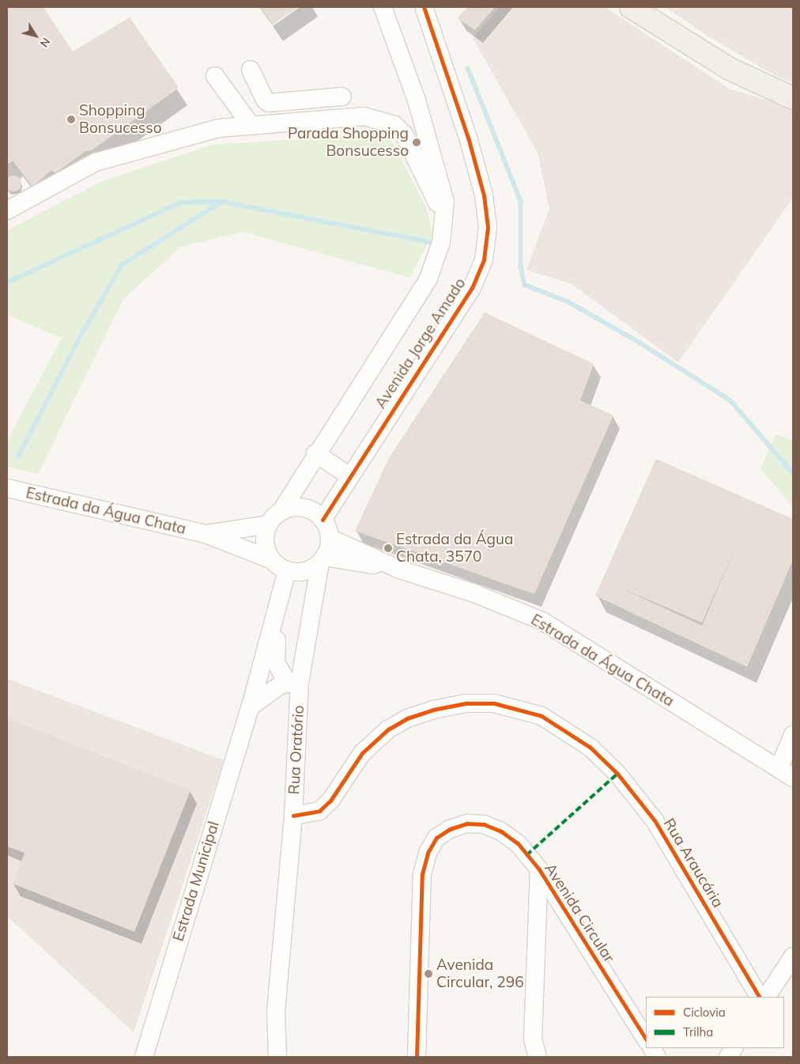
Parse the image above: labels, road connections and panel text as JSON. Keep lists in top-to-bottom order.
{
  "streets": {
    "street": [
      "Avenida Jorge Amado",
      "Estrada da Água Chata",
      "Rua Oratório",
      "Rua Araucária",
      "Estrada Municipal",
      "Avenida Circular"
    ]
  },
  "crossings": [
    ["Avenida Jorge Amado", "Estrada da Água Chata"],
    ["Avenida Jorge Amado", "Rua Oratório"],
    ["Avenida Jorge Amado", "Estrada Municipal"],
    ["Estrada da Água Chata", "Rua Oratório"],
    ["Estrada da Água Chata", "Estrada Municipal"],
    ["Rua Oratório", "Rua Araucária"],
    ["Rua Oratório", "Estrada Municipal"]
  ],
  "places": [
    "Shopping Bonsucesso",
    "Parada Shopping Bonsucesso",
    "Estrada da Água Chata, 3570",
    "Avenida Circular, 296"
  ],
  "legend": ["Ciclovia", "Trilha"],
  "north": "bottom right"
}
